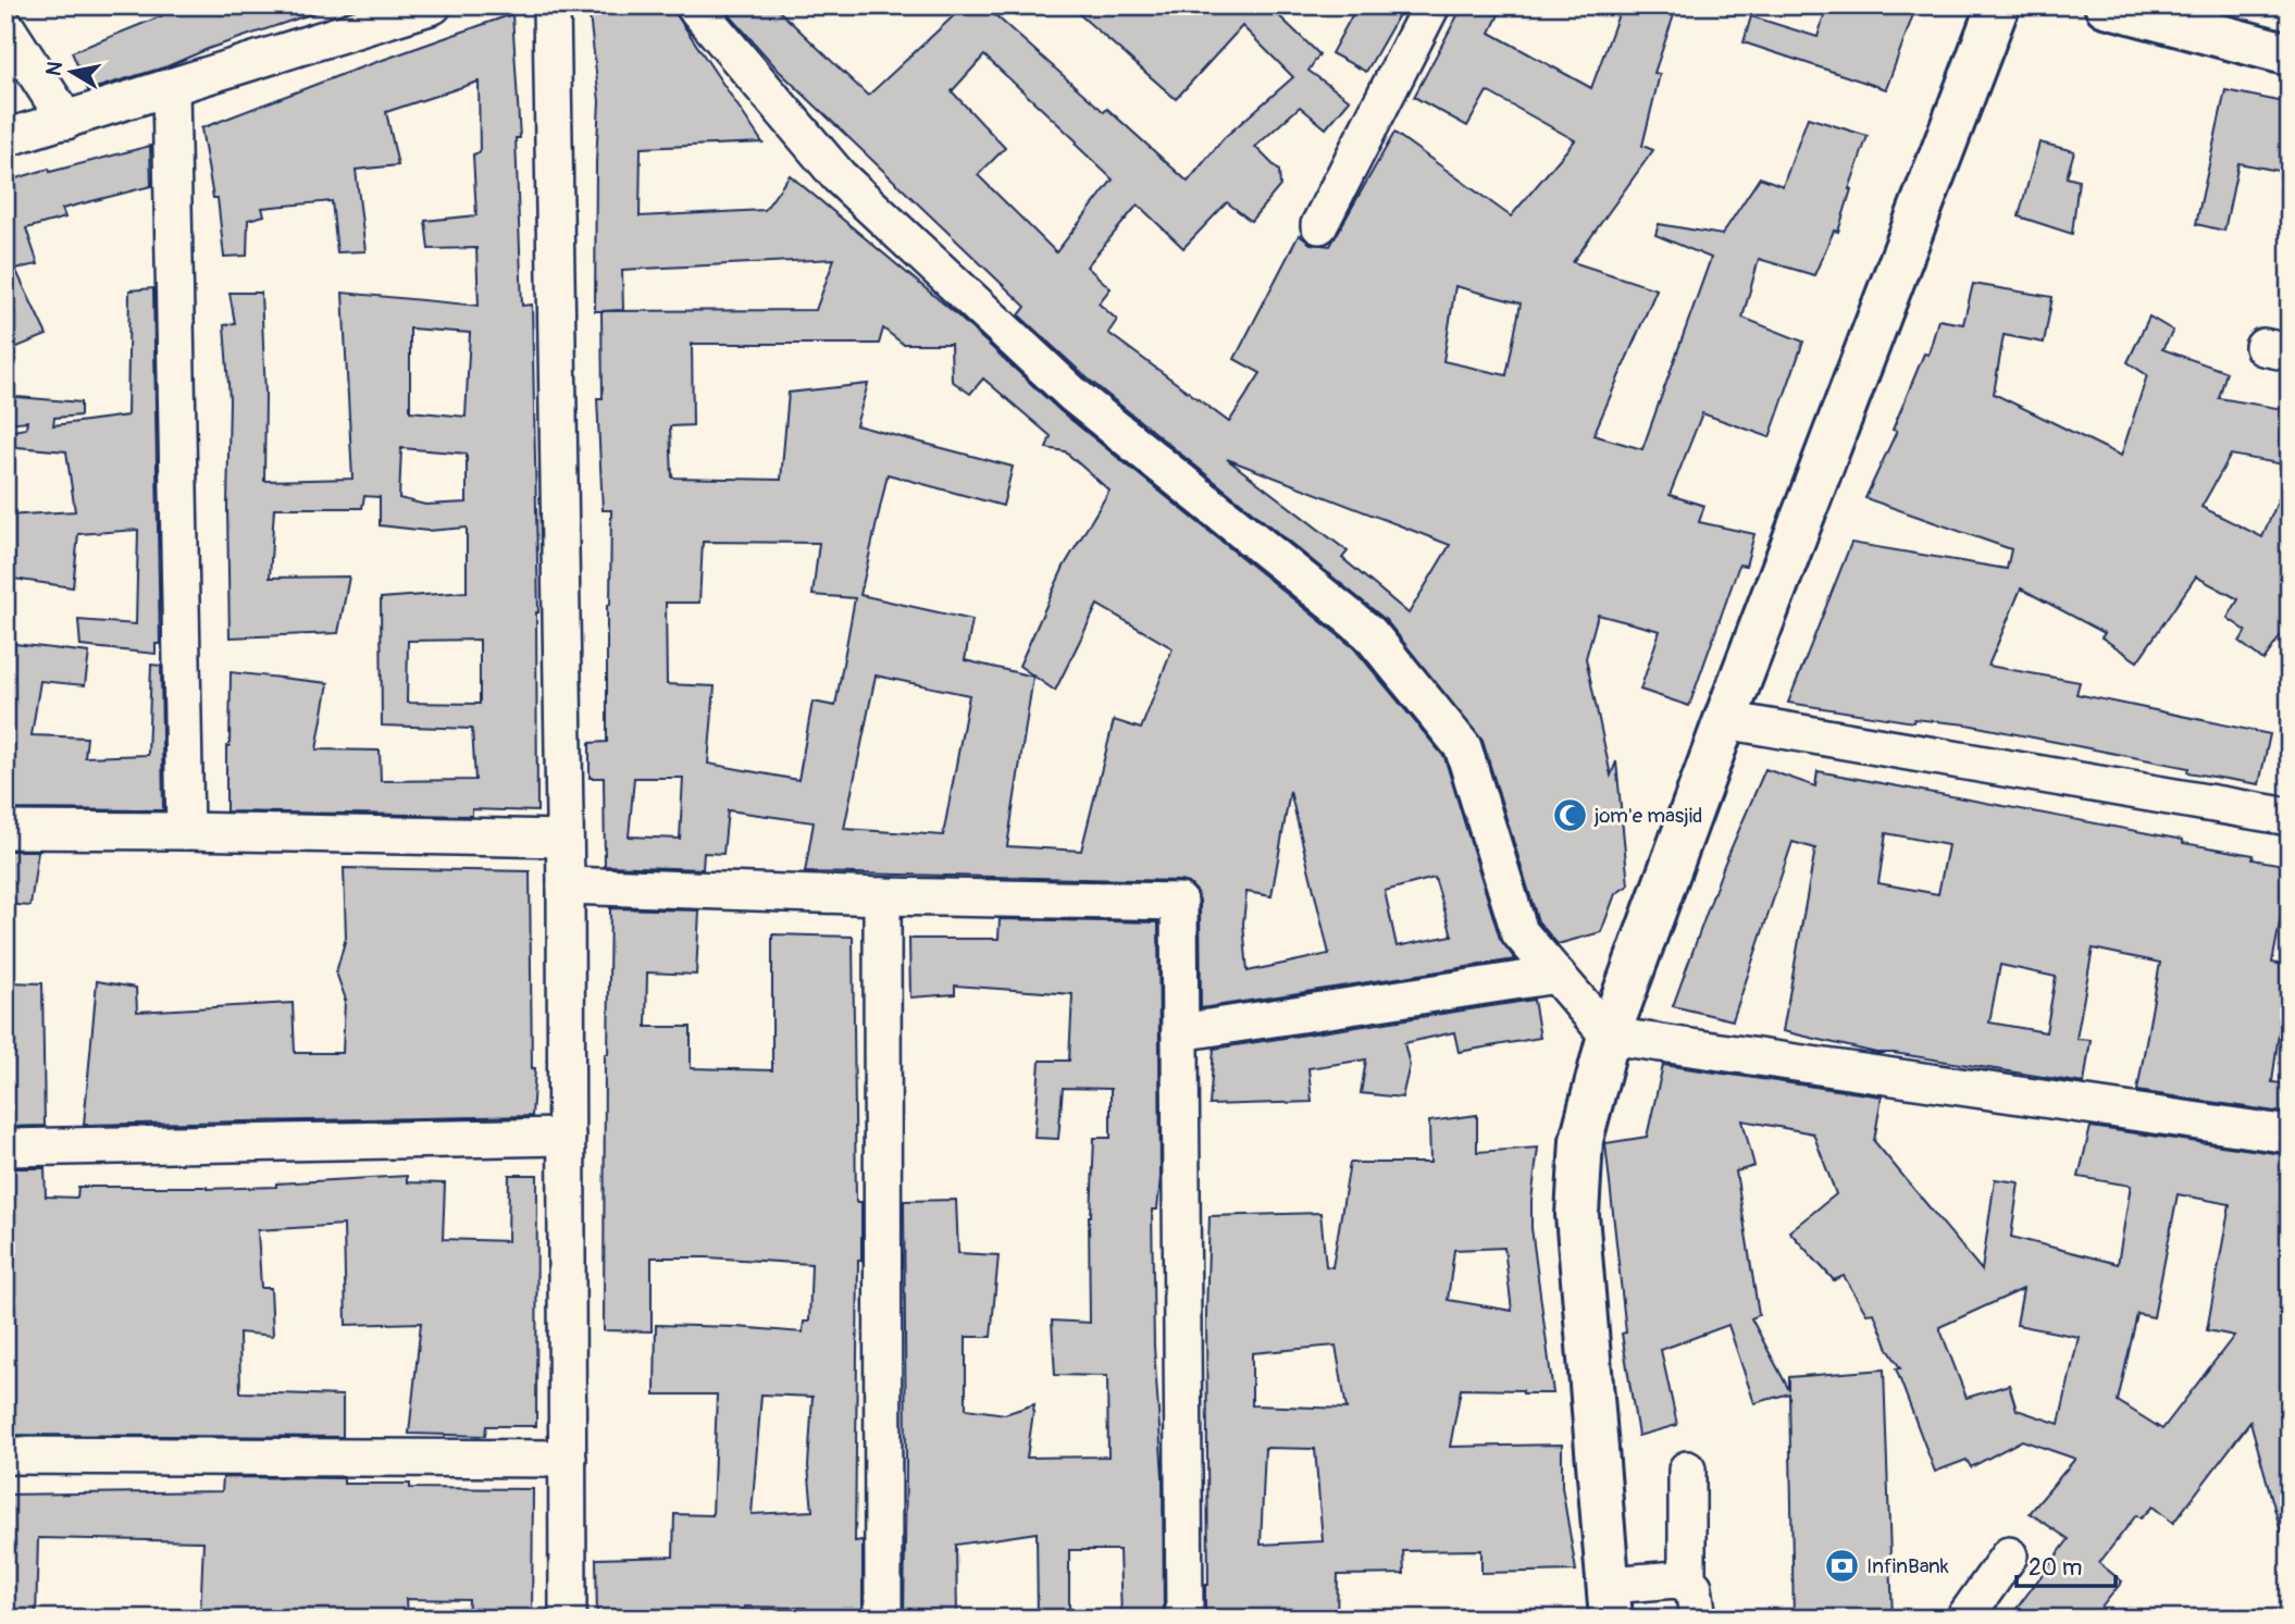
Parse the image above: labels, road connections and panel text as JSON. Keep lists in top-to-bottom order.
{
  "places": {
    "mosque": ["jom'e masjid"],
    "bank": ["InfinBank"]
  },
  "scale_bar": "20 m",
  "north": "left"
}
